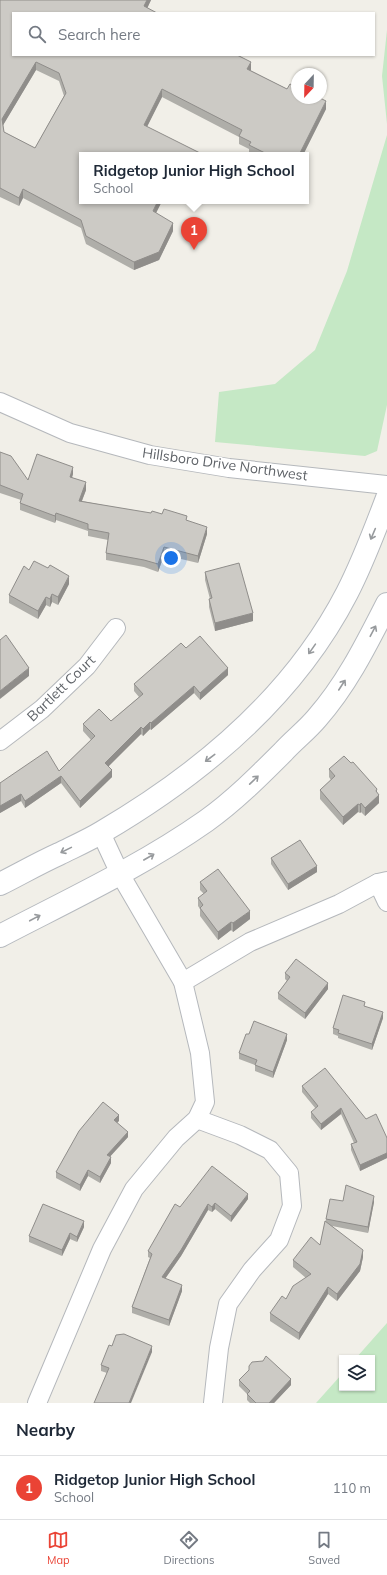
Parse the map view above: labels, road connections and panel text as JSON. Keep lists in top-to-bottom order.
{
  "streets": {
    "street": ["Hillsboro Drive Northwest", "Bartlett Court"]
  },
  "north": "bottom",
  "page": {
    "search": "Search here",
    "popup": ["Ridgetop Junior High School", "School"],
    "pins": "1",
    "heading": "Nearby",
    "list": [
      {
        "mark": "1",
        "name": "Ridgetop Junior High School",
        "note": "School",
        "value": "110 m"
      }
    ],
    "nav": ["Map", "Directions", "Saved"]
  }
}
